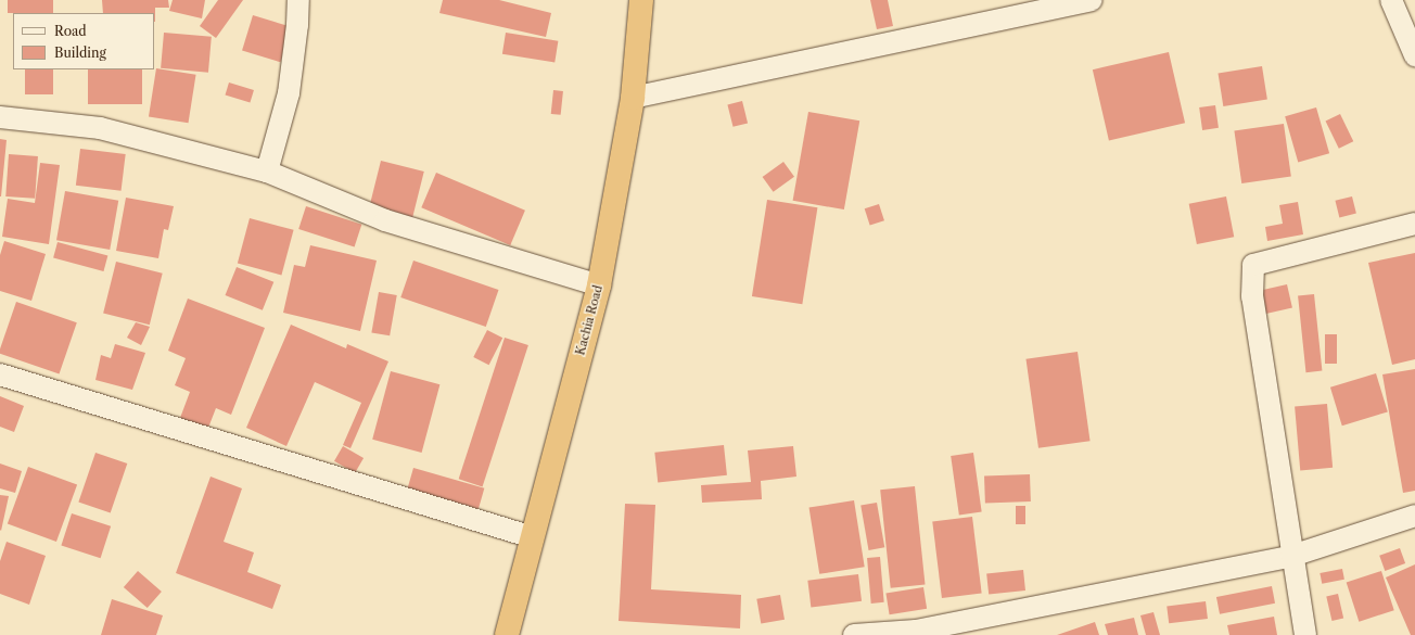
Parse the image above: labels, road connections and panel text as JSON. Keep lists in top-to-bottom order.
{
  "streets": {
    "highway": ["Kachia Road"]
  },
  "legend": ["Road", "Building"]
}
